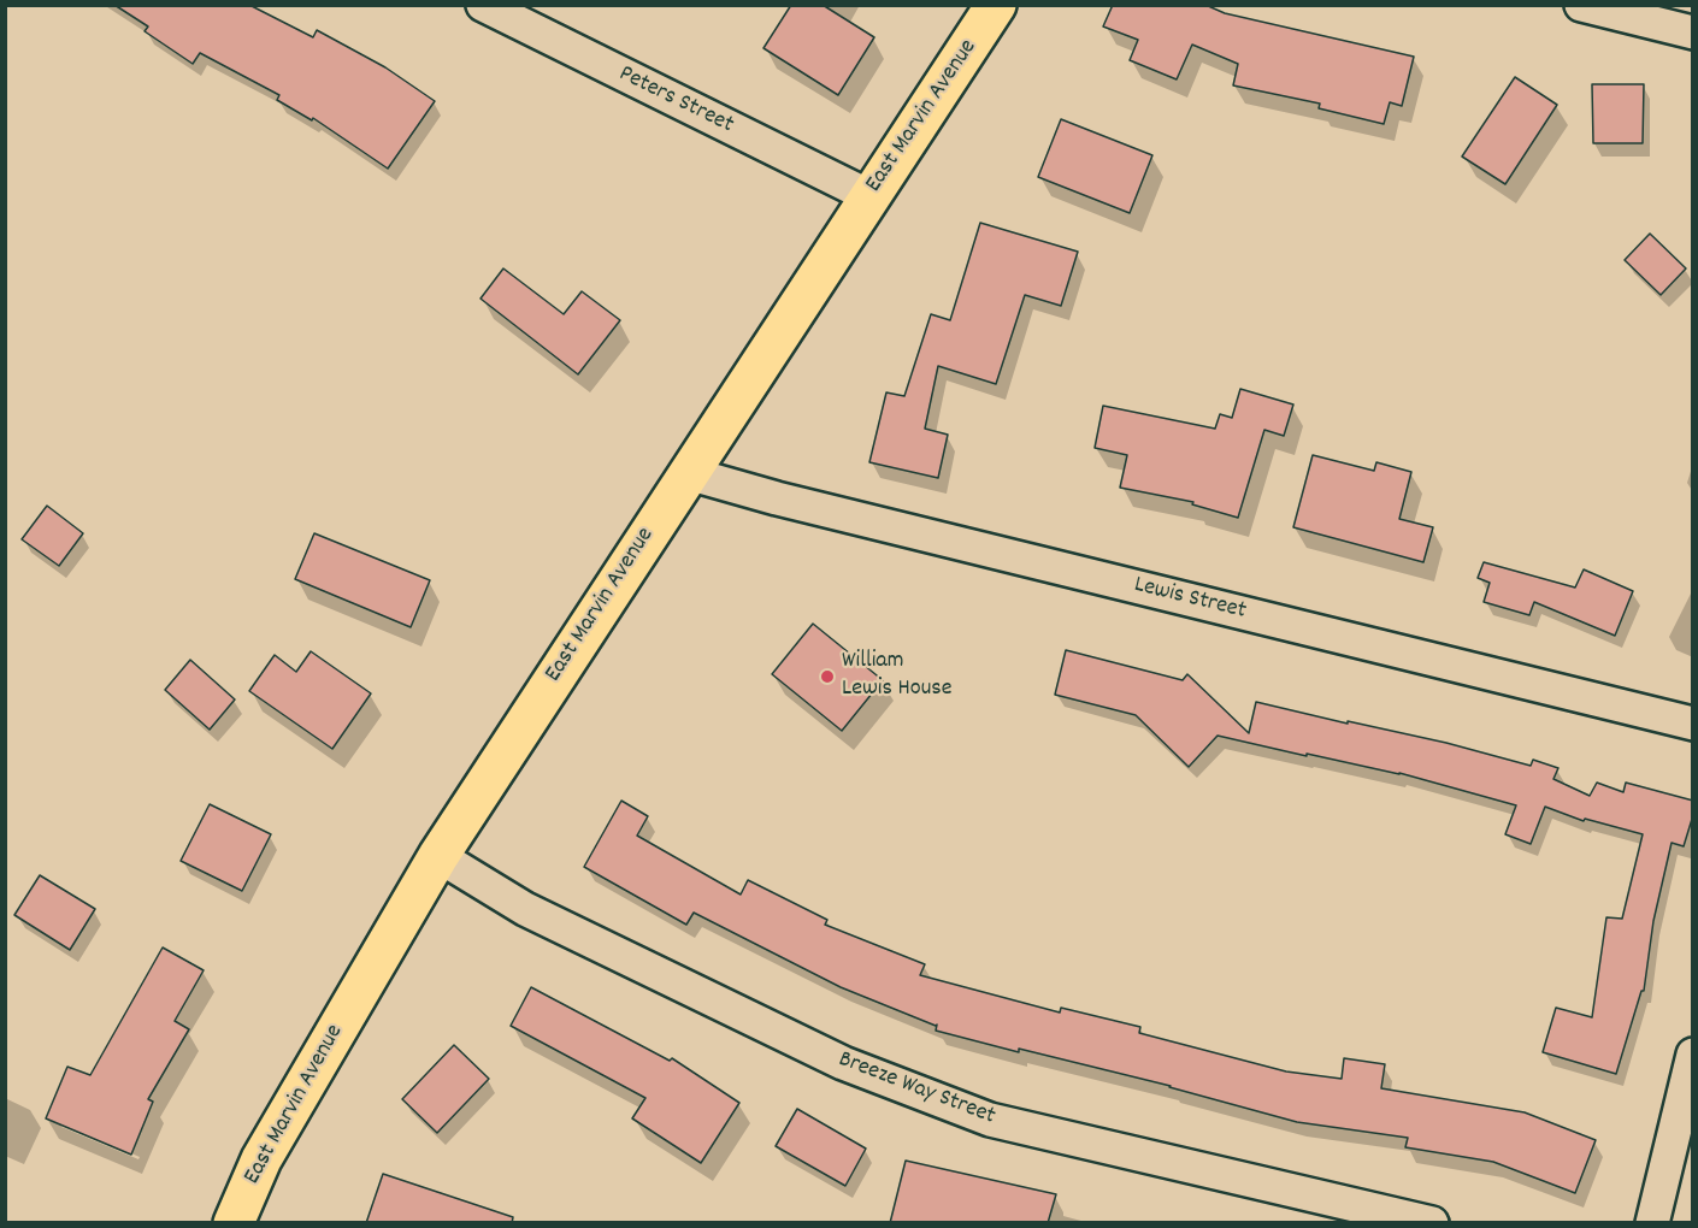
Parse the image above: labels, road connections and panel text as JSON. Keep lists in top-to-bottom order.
{
  "streets": {
    "main road": ["East Marvin Avenue"],
    "street": ["Peters Street", "Lewis Street", "Breeze Way Street"]
  },
  "crossings": [
    ["Peters Street", "East Marvin Avenue"],
    ["East Marvin Avenue", "Lewis Street"],
    ["East Marvin Avenue", "Breeze Way Street"]
  ],
  "places": ["William Lewis House"]
}
